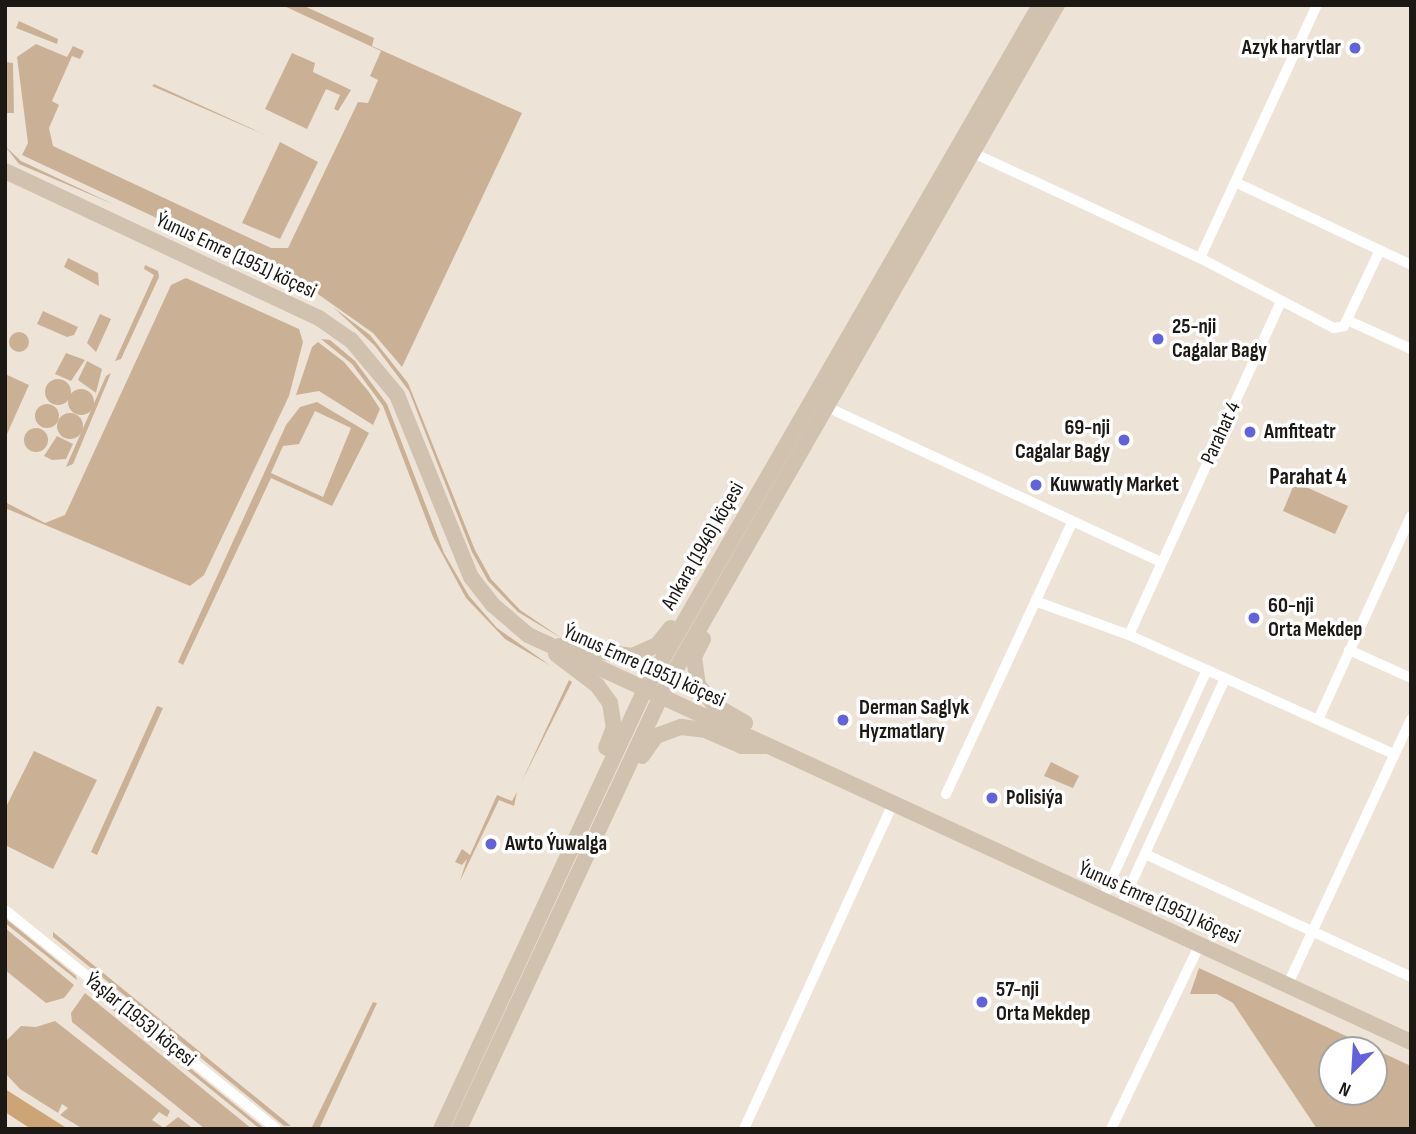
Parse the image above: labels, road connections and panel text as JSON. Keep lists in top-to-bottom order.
{
  "streets": {
    "main road": ["Ýunus Emre (1951) köçesi", "Ankara (1946) köçesi"],
    "street": ["Parahat 4", "Ýaşlar (1953) köçesi"]
  },
  "crossings": [
    ["Ýunus Emre (1951) köçesi", "Ankara (1946) köçesi"]
  ],
  "districts": ["Parahat 4"],
  "places": [
    "Azyk harytlar",
    "25-nji Cagalar Bagy",
    "Amfiteatr",
    "69-nji Cagalar Bagy",
    "Kuwwatly Market",
    "60-nji Orta Mekdep",
    "Derman Saglyk Hyzmatlary",
    "Polisiýa",
    "Awto Ýuwalga",
    "57-nji Orta Mekdep"
  ],
  "north": "bottom left"
}
